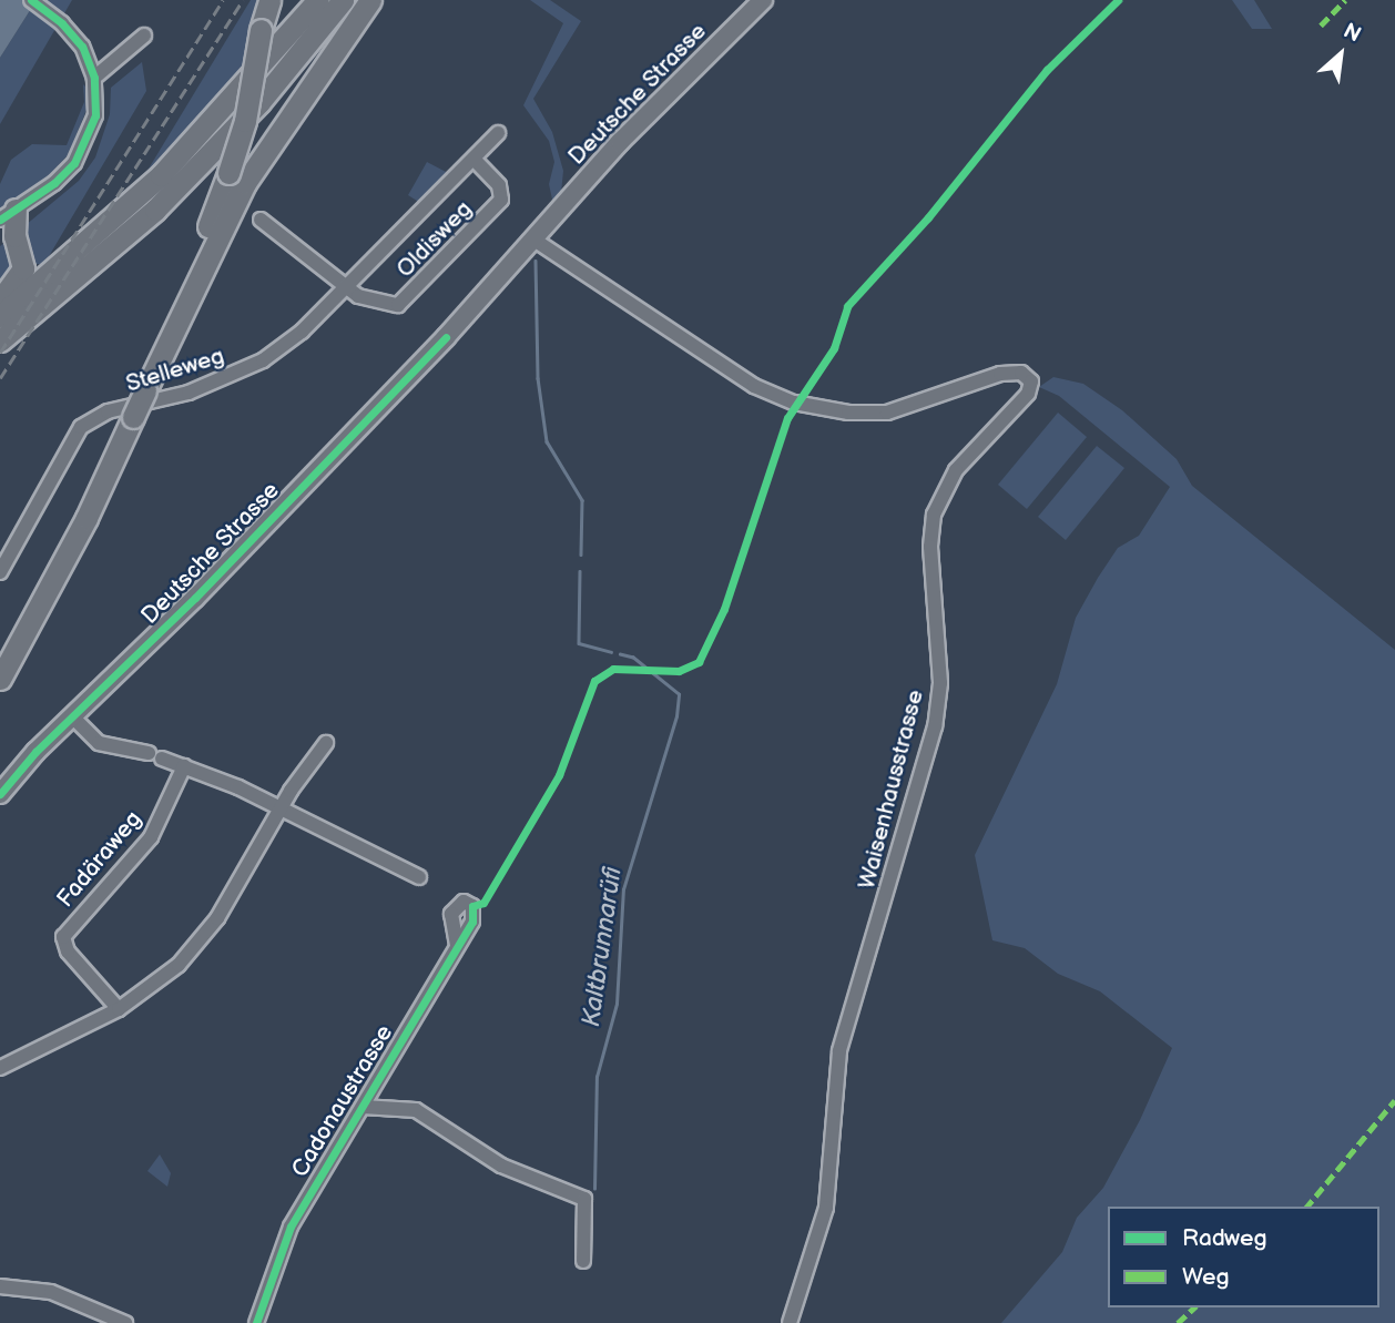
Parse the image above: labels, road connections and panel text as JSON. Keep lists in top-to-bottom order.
{
  "streets": {
    "main road": ["Deutsche Strasse"],
    "street": [
      "Oldisweg",
      "Stelleweg",
      "Waisenhausstrasse",
      "Fadäraweg",
      "Cadonaustrasse"
    ]
  },
  "crossings": [
    ["Deutsche Strasse", "Waisenhausstrasse"],
    ["Oldisweg", "Stelleweg"]
  ],
  "water": ["Kaltbrunnarüfi"],
  "legend": ["Radweg", "Weg"],
  "north": "top right"
}
